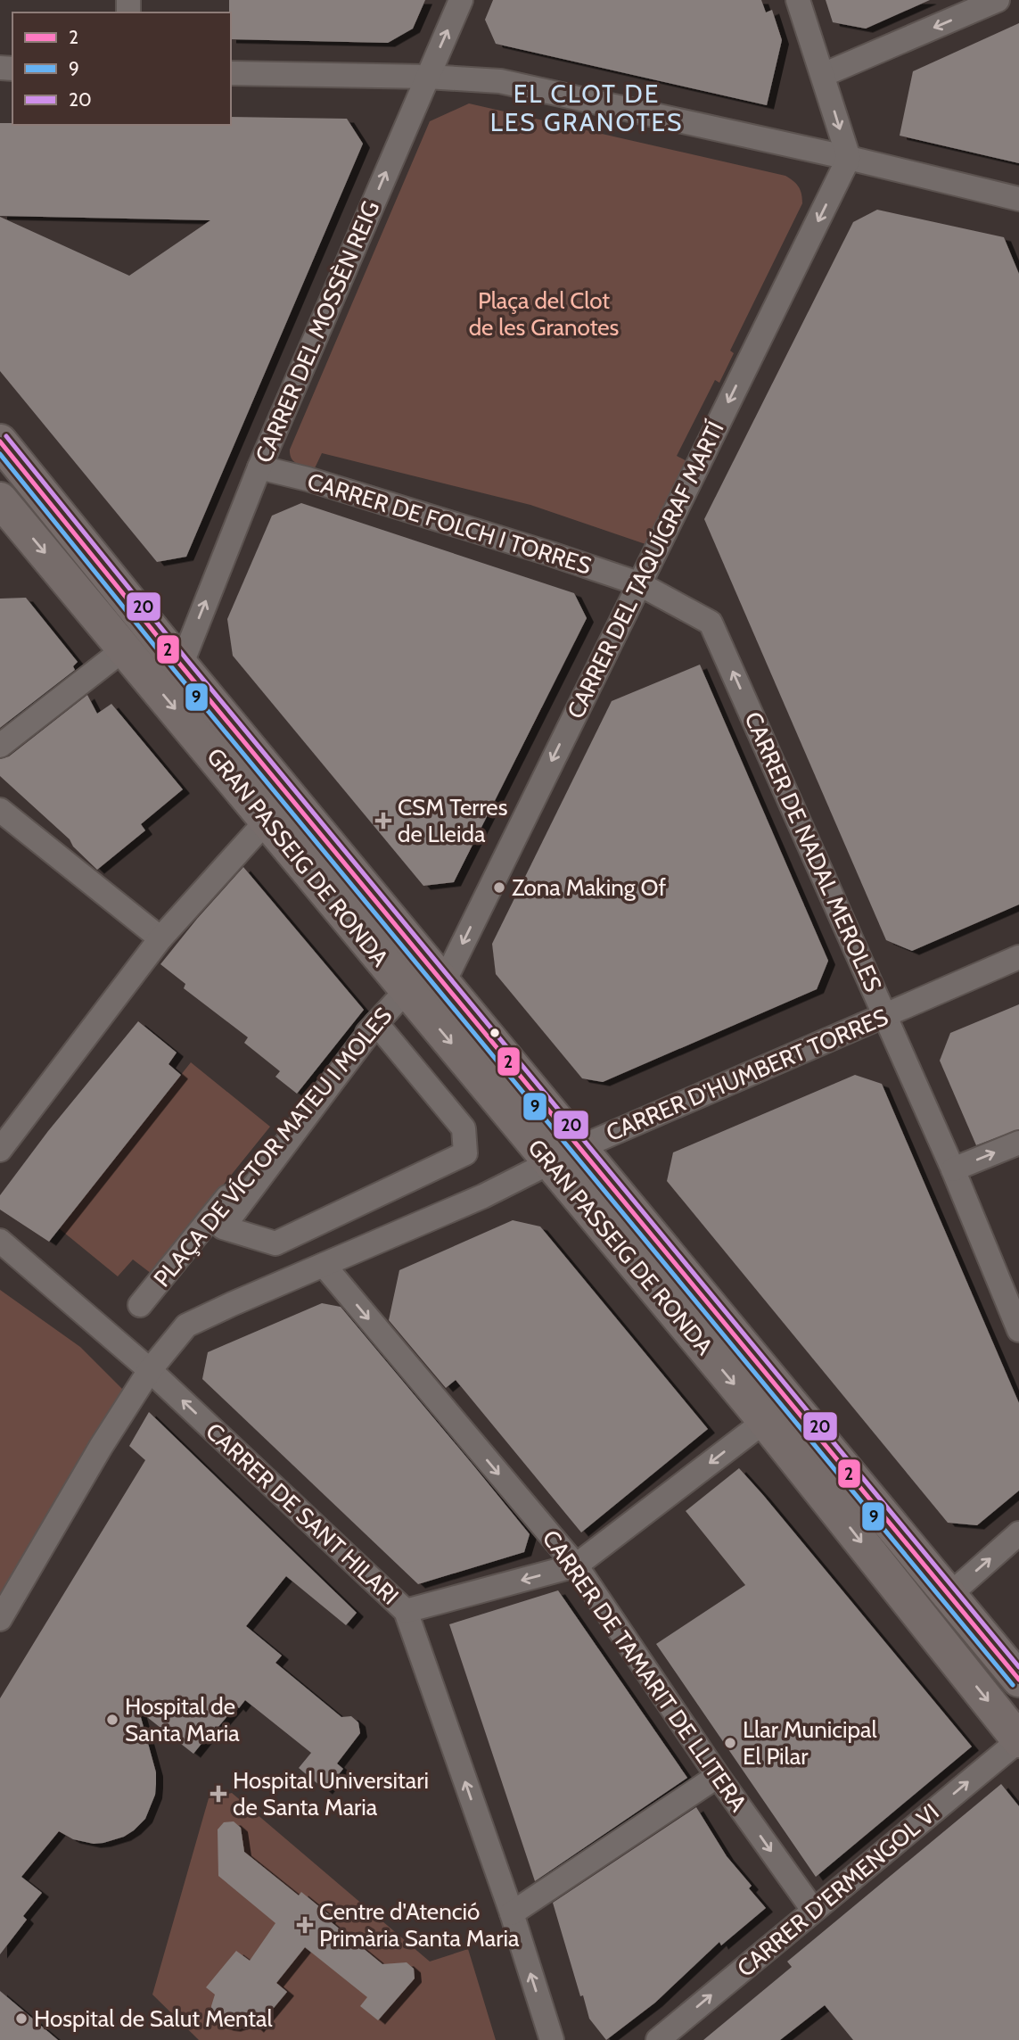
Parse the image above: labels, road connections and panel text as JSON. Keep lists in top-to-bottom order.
{
  "streets": {
    "main road": ["GRAN PASSEIG DE RONDA"],
    "street": [
      "CARRER DEL MOSSÈN REIG",
      "CARRER DE FOLCH I TORRES",
      "CARRER DEL TAQUÍGRAF MARTÍ",
      "CARRER DE NADAL MEROLES",
      "CARRER D'HUMBERT TORRES",
      "PLAÇA DE VÍCTOR MATEU I MOLES",
      "CARRER DE SANT HILARI",
      "CARRER DE TAMARIT DE LLITERA",
      "CARRER D'ERMENGOL VI"
    ]
  },
  "crossings": [
    ["CARRER DEL MOSSÈN REIG", "CARRER DE FOLCH I TORRES"],
    ["CARRER DEL MOSSÈN REIG", "GRAN PASSEIG DE RONDA"],
    ["CARRER DE FOLCH I TORRES", "CARRER DEL TAQUÍGRAF MARTÍ"],
    ["CARRER DE FOLCH I TORRES", "CARRER DE NADAL MEROLES"],
    ["CARRER DEL TAQUÍGRAF MARTÍ", "CARRER DE NADAL MEROLES"],
    ["CARRER DEL TAQUÍGRAF MARTÍ", "GRAN PASSEIG DE RONDA"],
    ["CARRER DE NADAL MEROLES", "CARRER D'HUMBERT TORRES"],
    ["GRAN PASSEIG DE RONDA", "CARRER D'HUMBERT TORRES"],
    ["GRAN PASSEIG DE RONDA", "PLAÇA DE VÍCTOR MATEU I MOLES"],
    ["GRAN PASSEIG DE RONDA", "CARRER D'ERMENGOL VI"],
    ["CARRER D'HUMBERT TORRES", "CARRER DE SANT HILARI"],
    ["CARRER D'HUMBERT TORRES", "CARRER DE TAMARIT DE LLITERA"],
    ["CARRER DE TAMARIT DE LLITERA", "CARRER D'ERMENGOL VI"]
  ],
  "one_way": [
    "CARRER DEL MOSSÈN REIG",
    "CARRER DEL TAQUÍGRAF MARTÍ",
    "CARRER DE NADAL MEROLES",
    "CARRER DE SANT HILARI",
    "CARRER DE TAMARIT DE LLITERA"
  ],
  "districts": ["EL CLOT DE LES GRANOTES"],
  "parks": ["Plaça del Clot de les Granotes"],
  "places": {
    "health": ["CSM Terres de Lleida", "Hospital Universitari de Santa Maria", "Centre d'Atenció Primària Santa Maria"],
    "other": [
      "Zona Making Of",
      "Hospital de Santa Maria",
      "Llar Municipal El Pilar",
      "Hospital de Salut Mental"
    ]
  },
  "lines": ["transit line 20", "transit line 2", "transit line 9"],
  "legend": ["2", "9", "20"]
}
